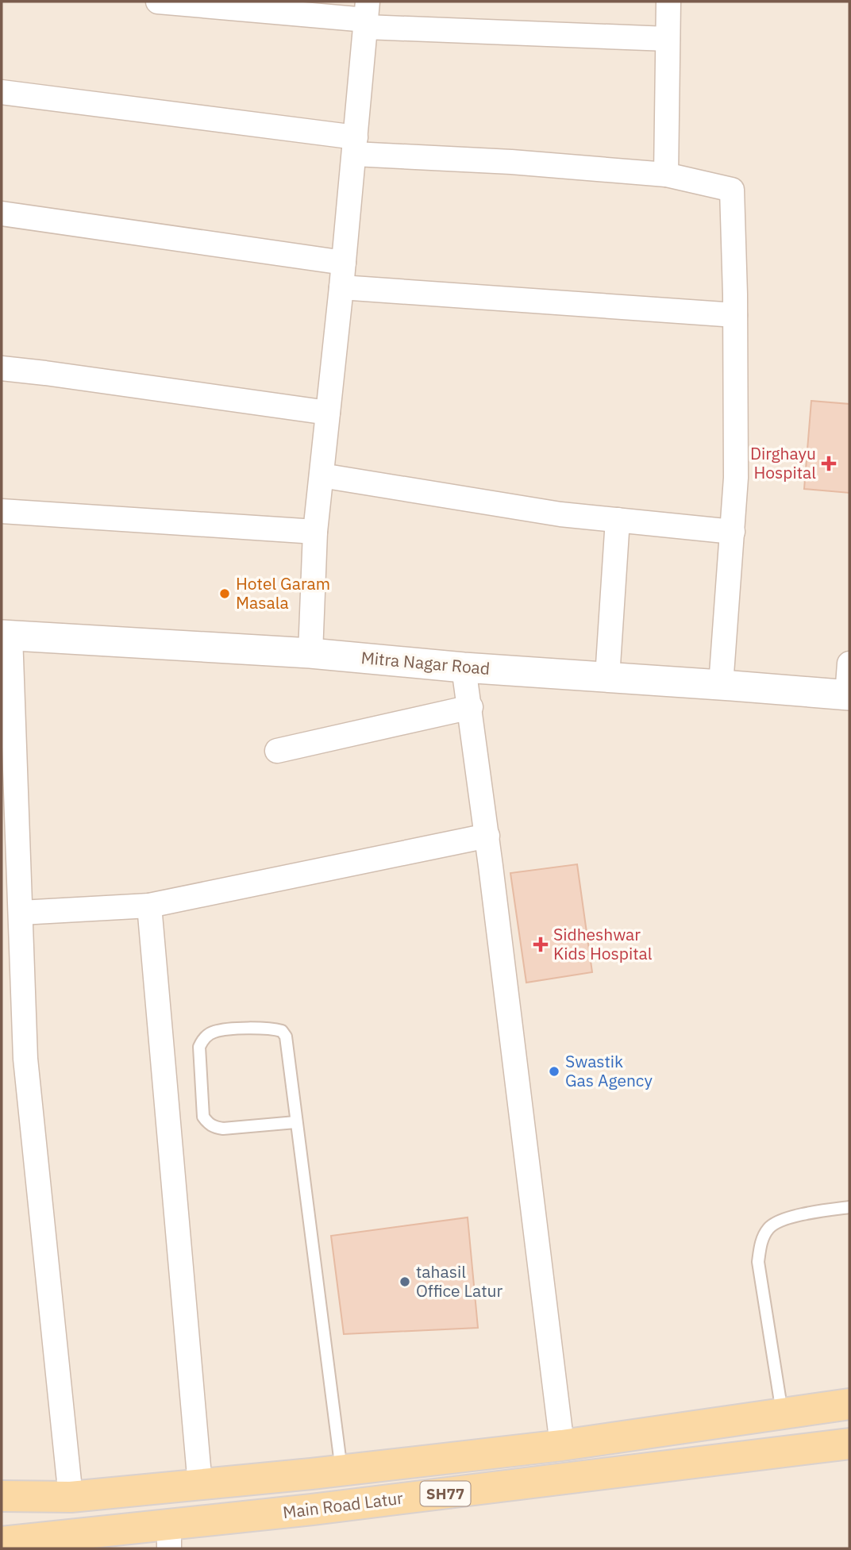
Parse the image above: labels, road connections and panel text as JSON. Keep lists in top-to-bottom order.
{
  "streets": {
    "main road": ["SH77", "Main Road Latur"],
    "street": ["Mitra Nagar Road"]
  },
  "places": {
    "health": ["Dirghayu Hospital", "Sidheshwar Kids Hospital"],
    "other": ["Hotel Garam Masala", "Swastik Gas Agency", "tahasil Office Latur"]
  }
}
